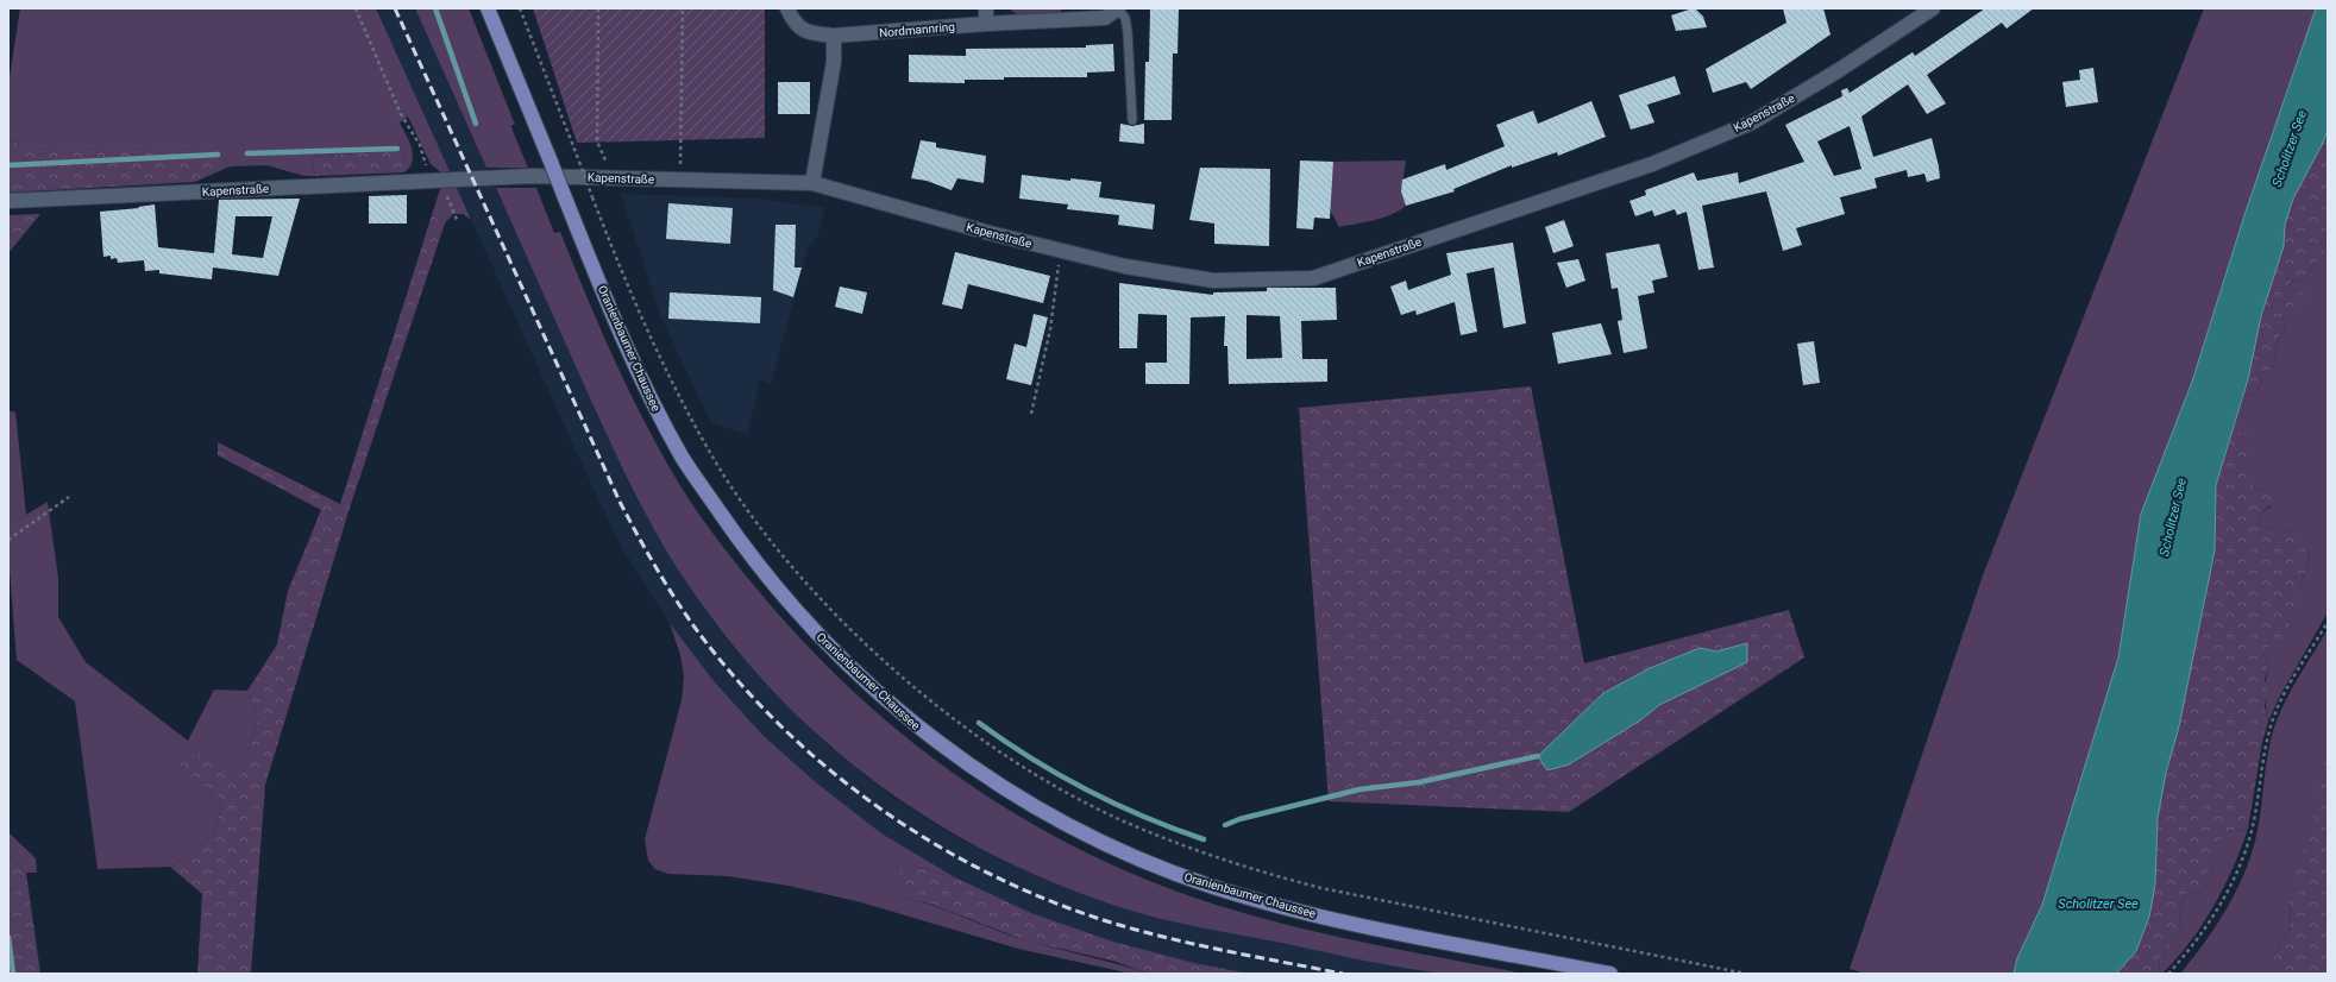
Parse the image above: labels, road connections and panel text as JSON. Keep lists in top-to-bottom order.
{
  "streets": {
    "main road": ["Oranienbaumer Chaussee"],
    "street": ["Nordmannring", "Kapenstraße"]
  },
  "water": ["Scholitzer See"]
}
